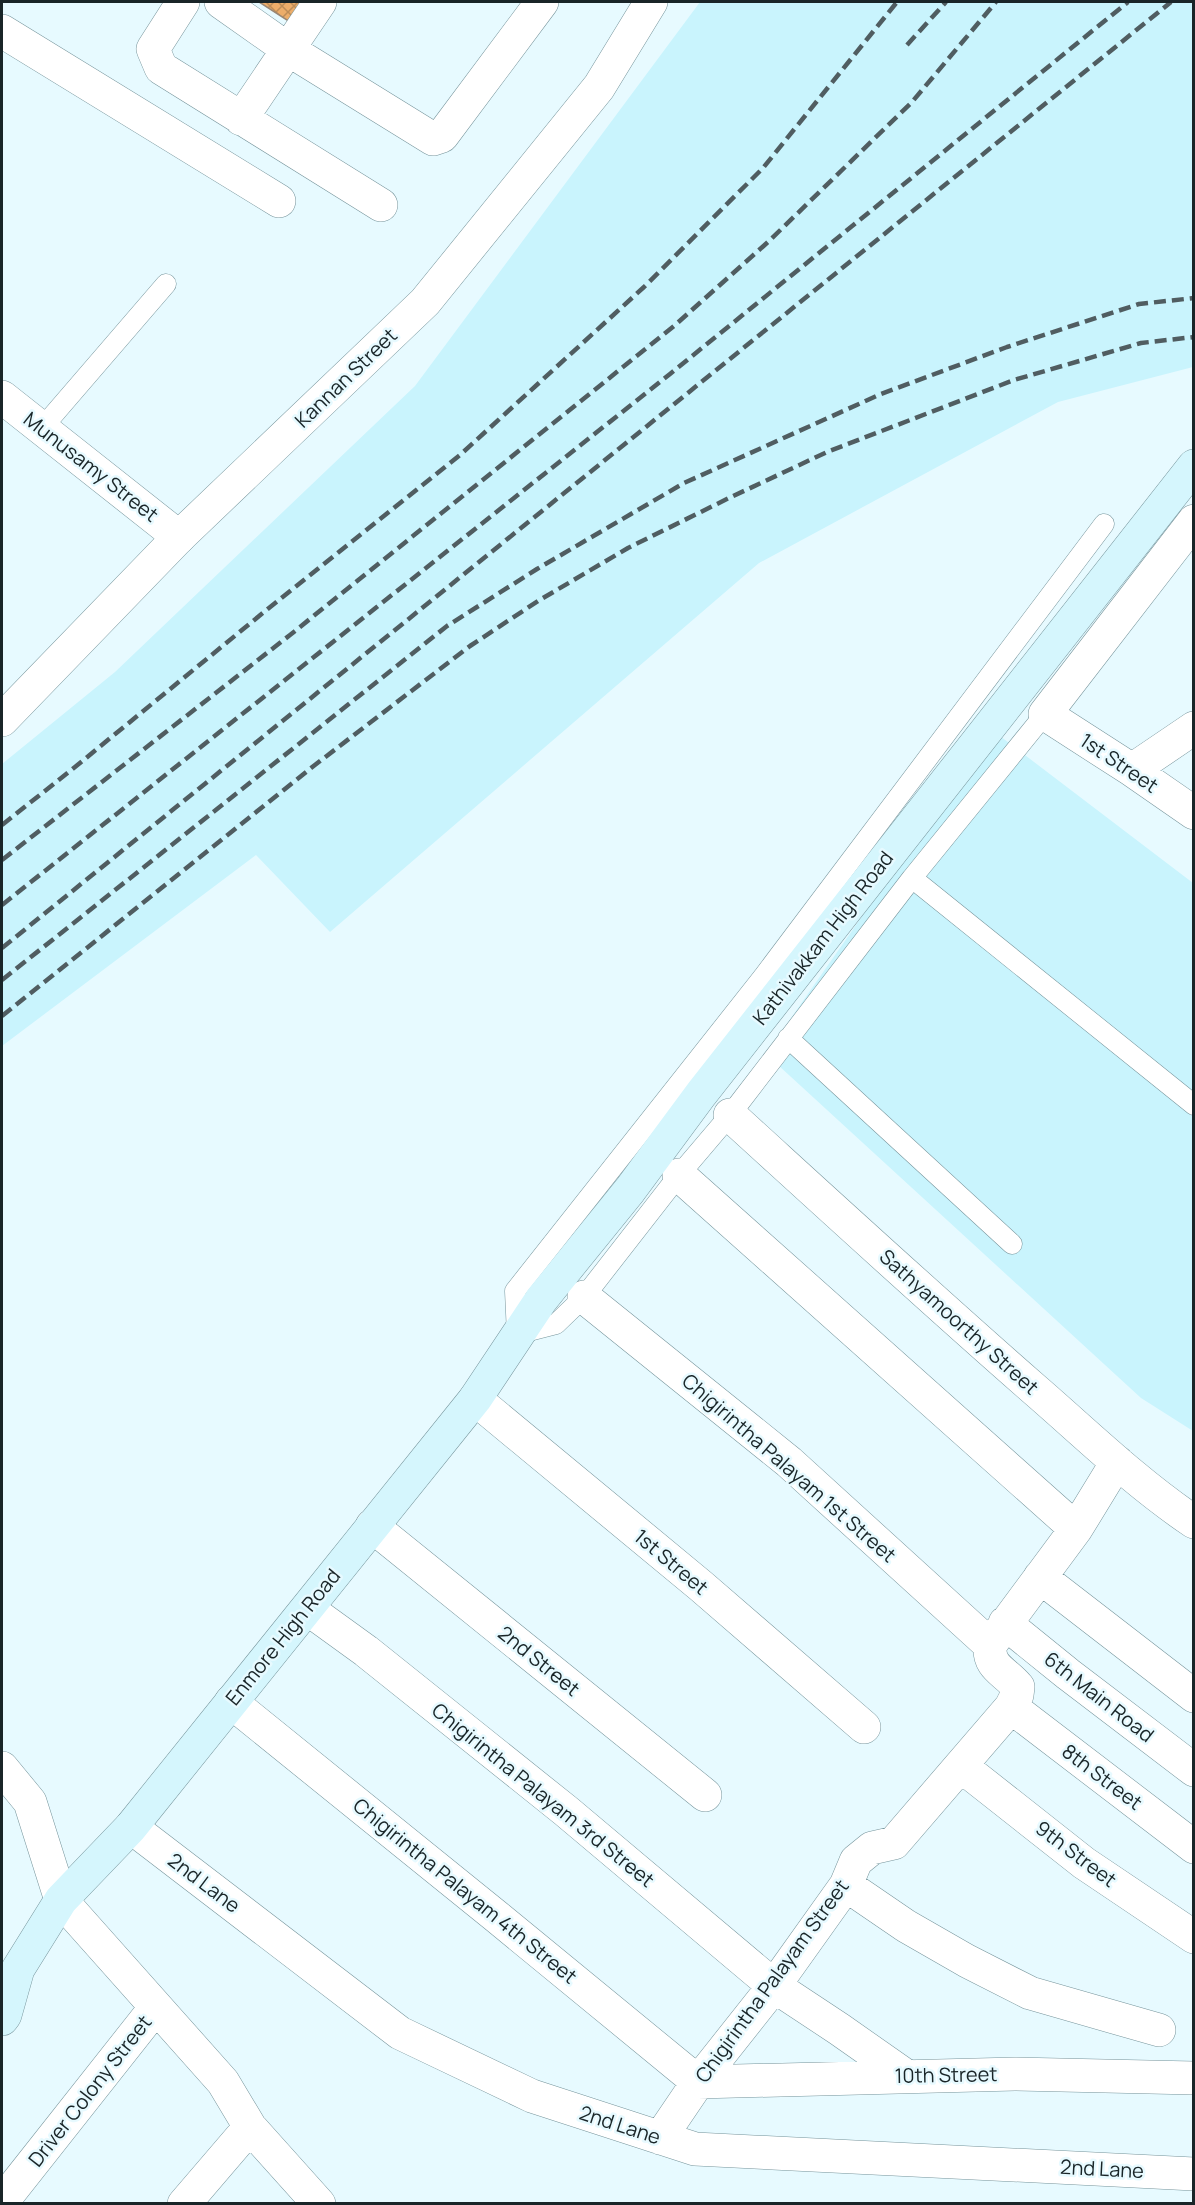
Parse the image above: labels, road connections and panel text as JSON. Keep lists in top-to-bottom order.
{
  "streets": {
    "main road": ["Kathivakkam High Road", "Enmore High Road"],
    "street": [
      "Kannan Street",
      "Munusamy Street",
      "1st Street",
      "Sathyamoorthy Street",
      "Chigirintha Palayam 1st Street",
      "2nd Street",
      "6th Main Road",
      "8th Street",
      "Chigirintha Palayam 3rd Street",
      "9th Street",
      "2nd Lane",
      "Chigirintha Palayam 4th Street",
      "Chigirintha Palayam Street",
      "10th Street",
      "Driver Colony Street"
    ]
  },
  "crossings": [
    ["Kannan Street", "Munusamy Street"],
    ["1st Street", "Enmore High Road"],
    ["Kathivakkam High Road", "Enmore High Road"],
    ["Chigirintha Palayam 1st Street", "6th Main Road"],
    ["Enmore High Road", "2nd Street"],
    ["Enmore High Road", "Chigirintha Palayam 3rd Street"],
    ["Enmore High Road", "2nd Lane"],
    ["Enmore High Road", "Chigirintha Palayam 4th Street"],
    ["8th Street", "Chigirintha Palayam Street"],
    ["Chigirintha Palayam 3rd Street", "Chigirintha Palayam Street"],
    ["Chigirintha Palayam 3rd Street", "10th Street"],
    ["9th Street", "Chigirintha Palayam Street"],
    ["2nd Lane", "Chigirintha Palayam Street"],
    ["Chigirintha Palayam 4th Street", "Chigirintha Palayam Street"],
    ["Chigirintha Palayam 4th Street", "10th Street"],
    ["Chigirintha Palayam Street", "10th Street"]
  ]
}
